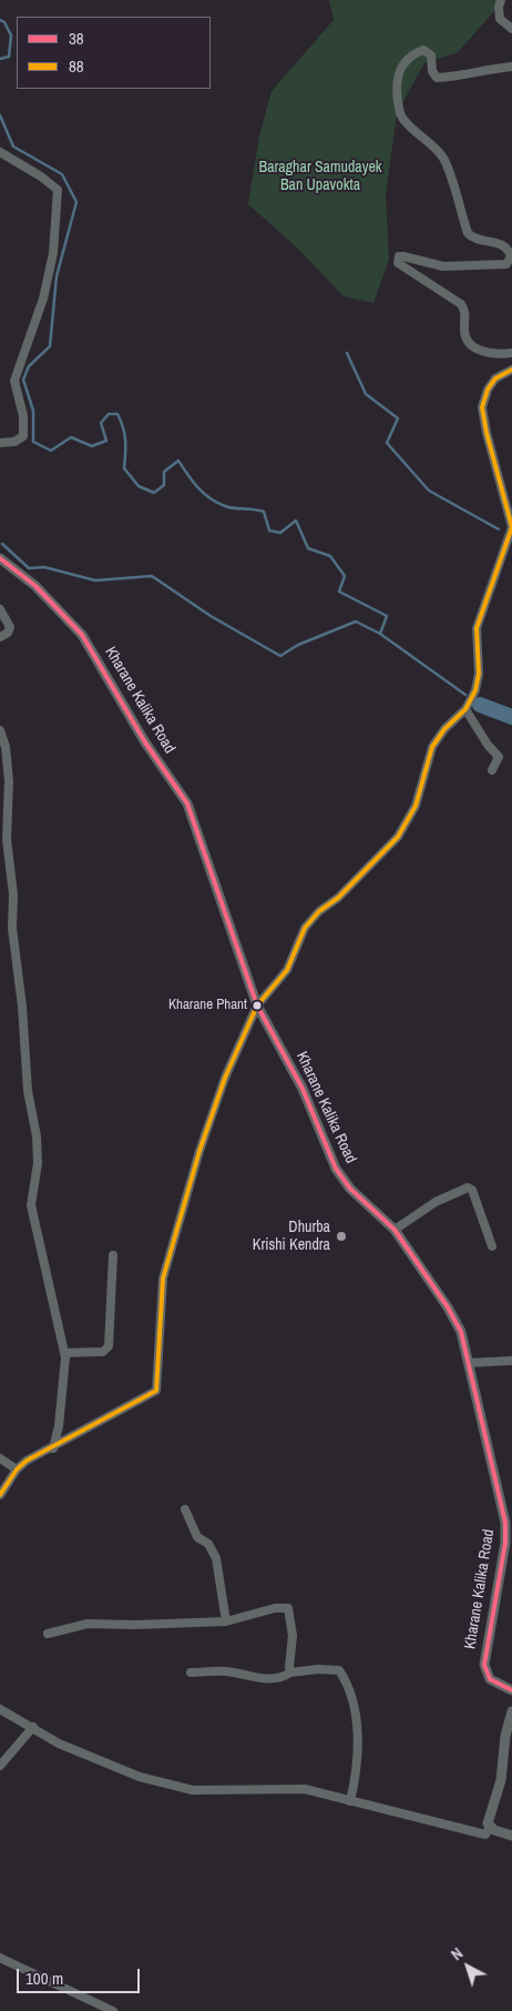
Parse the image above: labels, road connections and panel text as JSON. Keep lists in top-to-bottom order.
{
  "streets": {
    "street": ["Kharane Kalika Road"]
  },
  "parks": ["Baraghar Samudayek Ban Upavokta"],
  "places": ["Kharane Phant", "Dhurba Krishi Kendra"],
  "lines": ["transit line 88", "transit line 38"],
  "legend": ["38", "88"],
  "scale_bar": "100 m",
  "north": "top left"
}
